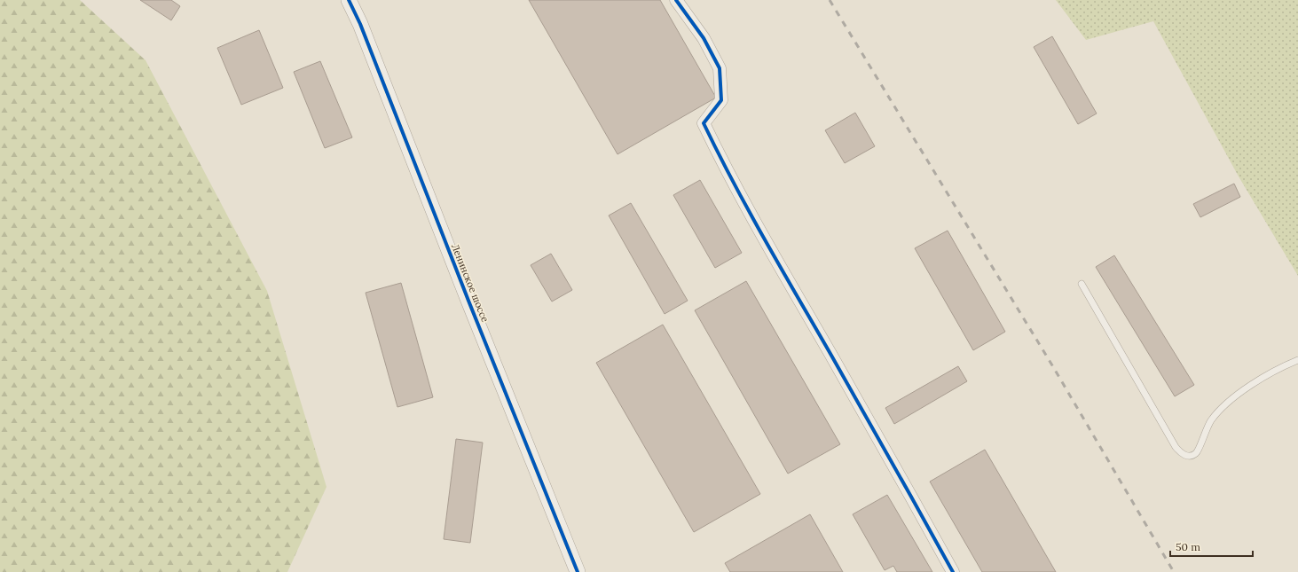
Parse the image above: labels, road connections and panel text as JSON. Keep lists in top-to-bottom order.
{
  "streets": {
    "street": ["Ленинское шоссе"]
  },
  "scale_bar": "50 m"
}
